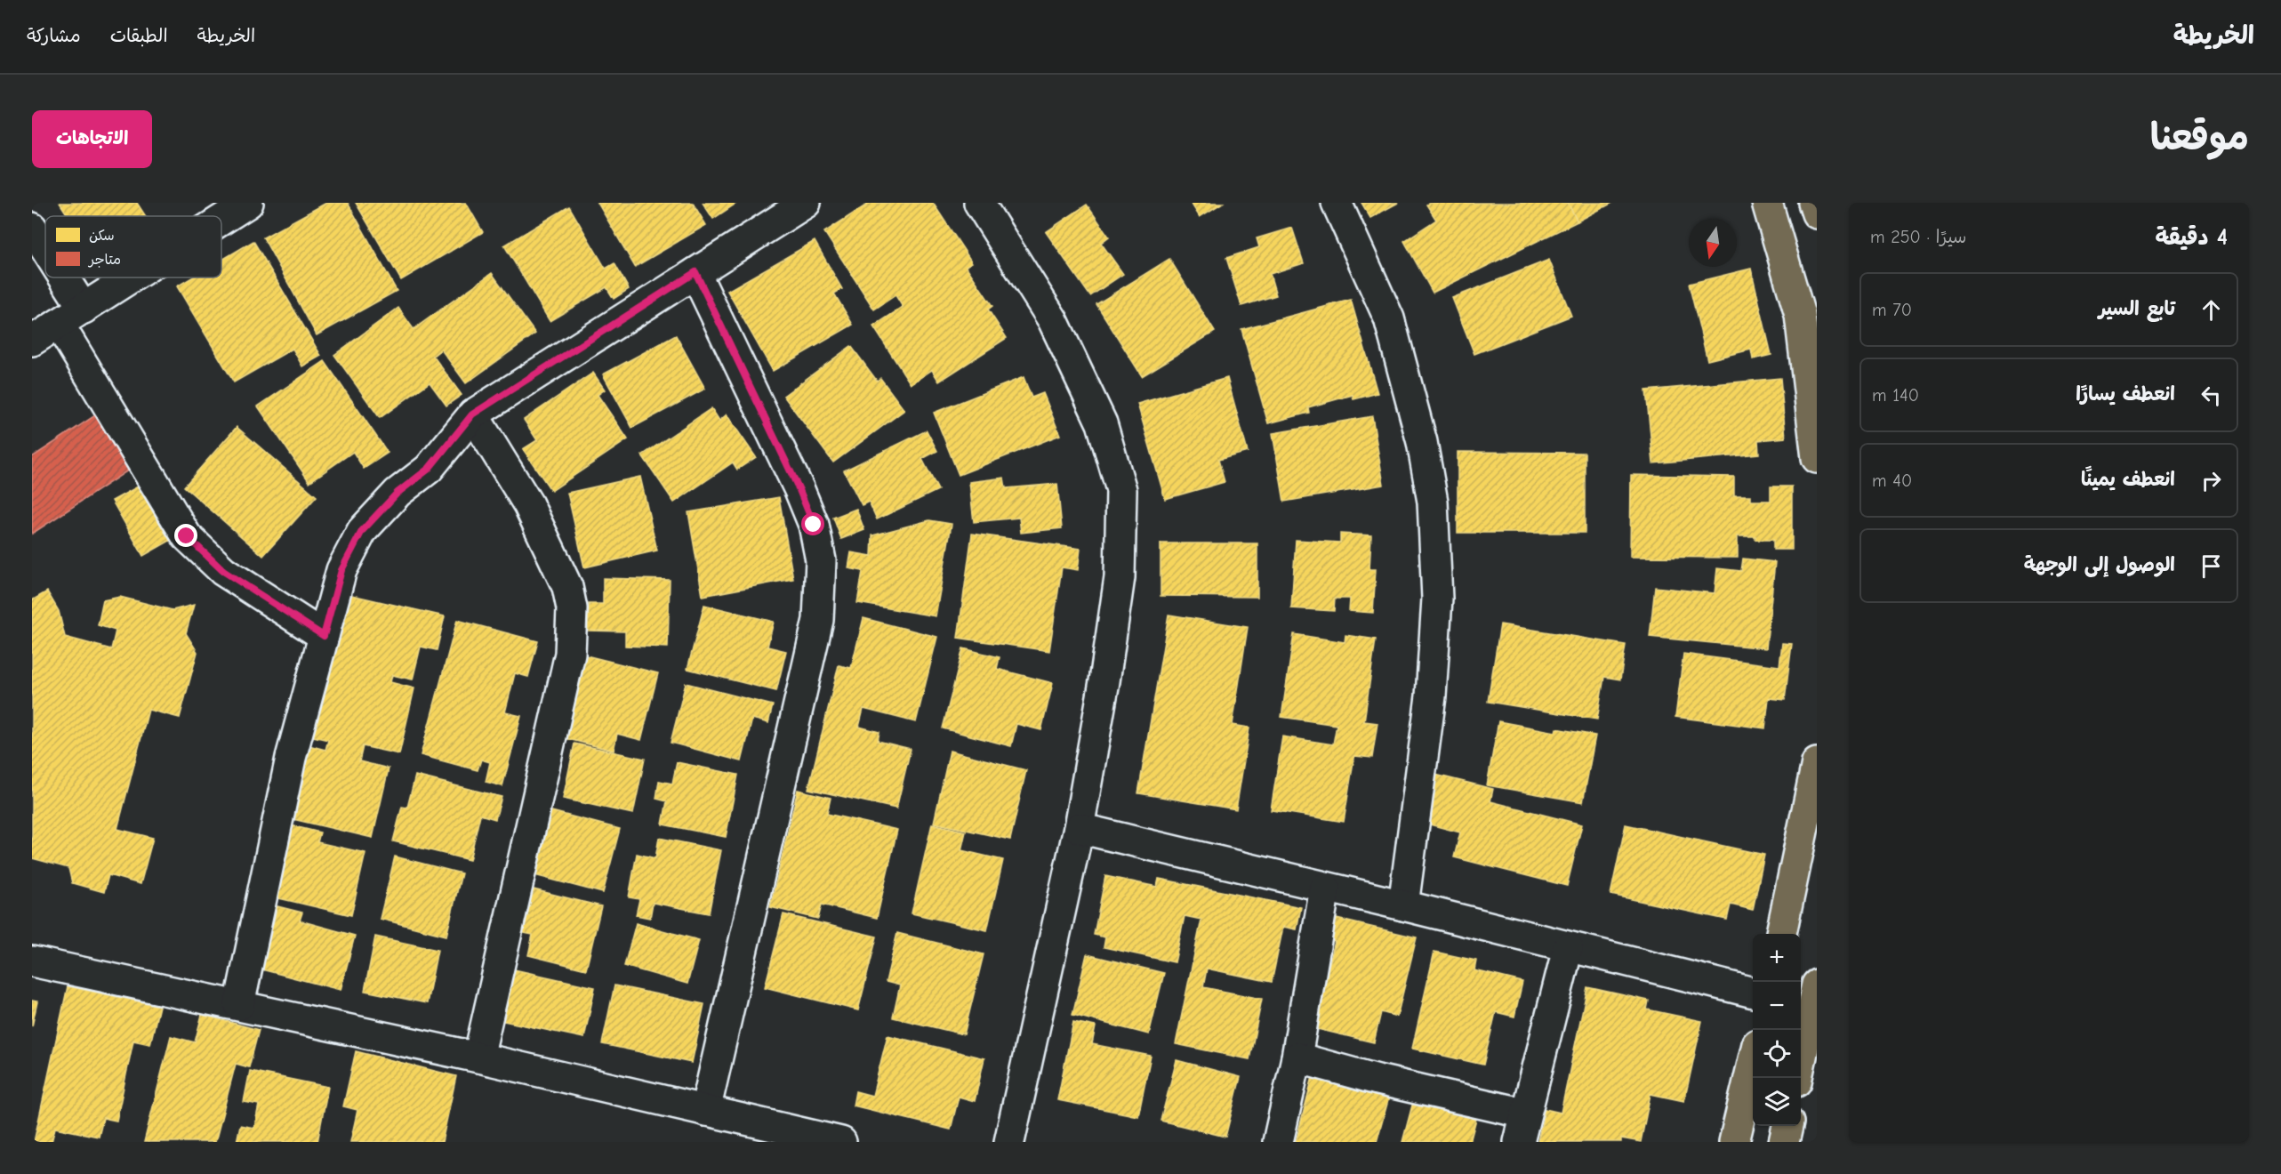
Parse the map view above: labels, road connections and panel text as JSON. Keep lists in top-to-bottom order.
{
  "legend": ["سكن", "متاجر"],
  "north": "bottom",
  "page": {
    "header": "الخريطة",
    "nav": ["الخريطة", "الطبقات", "مشاركة"],
    "title": "موقعنا",
    "buttons": "الاتجاهات",
    "heading": ["4 دقيقة", "سيرًا · 250 m"],
    "list": [
      ["تابع السير", "70 m"],
      ["انعطف يسارًا", "140 m"],
      ["انعطف يمينًا", "40 m"],
      "الوصول إلى الوجهة"
    ],
    "map_buttons": ["+", "−"]
  }
}
